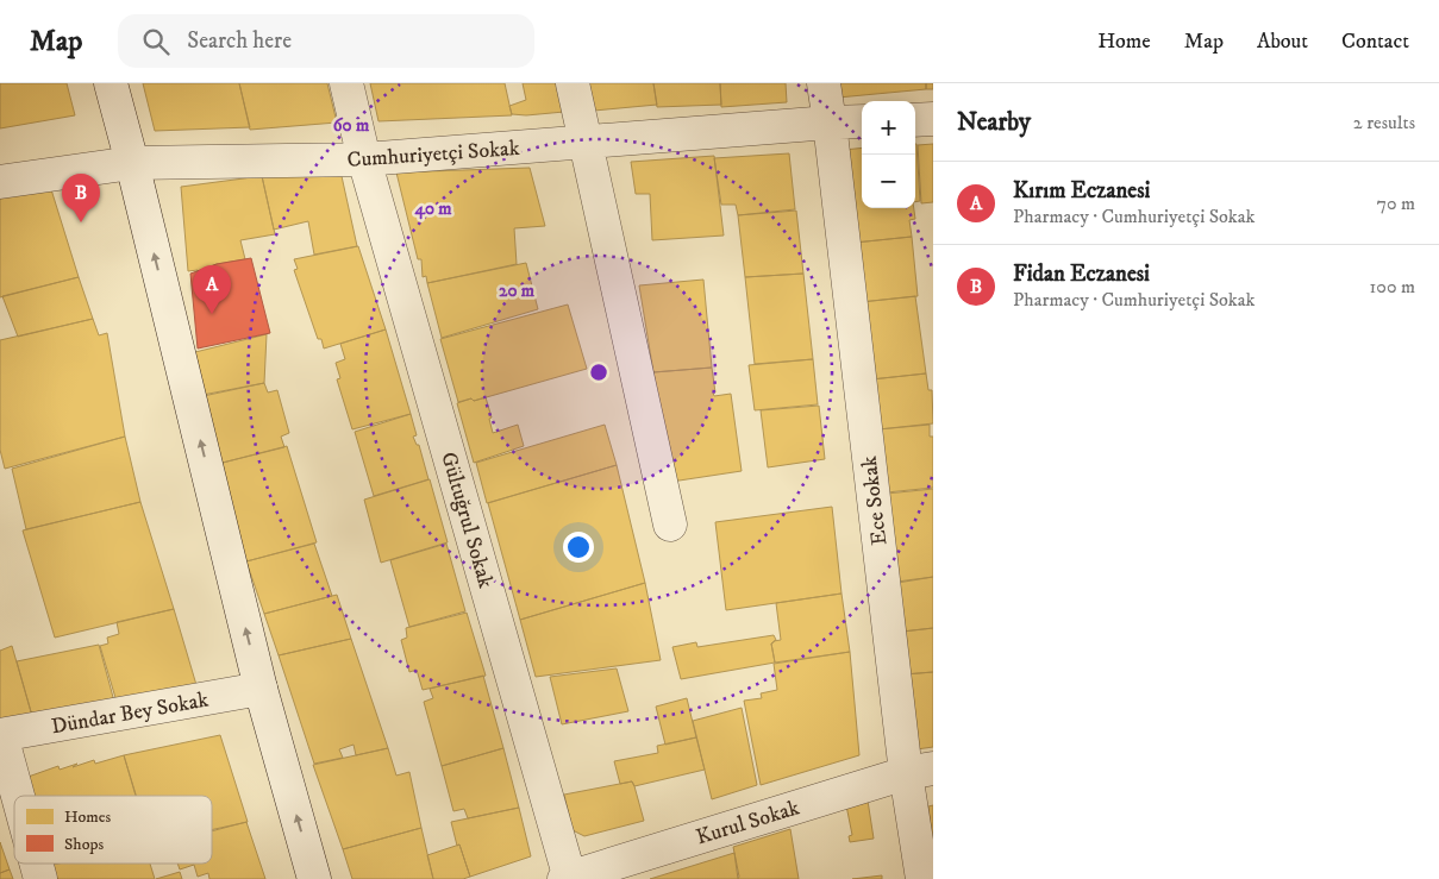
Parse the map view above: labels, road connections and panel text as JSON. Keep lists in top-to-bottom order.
{
  "streets": {
    "street": [
      "Cumhuriyetçi Sokak",
      "Ece Sokak",
      "Gültuğrul Sokak",
      "Dündar Bey Sokak",
      "Kurul Sokak"
    ]
  },
  "crossings": [
    ["Cumhuriyetçi Sokak", "Ece Sokak"],
    ["Cumhuriyetçi Sokak", "Gültuğrul Sokak"],
    ["Ece Sokak", "Kurul Sokak"],
    ["Gültuğrul Sokak", "Kurul Sokak"]
  ],
  "legend": ["Homes", "Shops"],
  "page": {
    "header": "Map",
    "search": "Search here",
    "nav": [
      "Home",
      "Map",
      "About",
      "Contact"
    ],
    "heading": ["Nearby", "2 results"],
    "map_buttons": ["+", "−"],
    "list": [
      {
        "mark": "A",
        "name": "Kırım Eczanesi",
        "note": "Pharmacy · Cumhuriyetçi Sokak",
        "value": "70 m"
      },
      {
        "mark": "B",
        "name": "Fidan Eczanesi",
        "note": "Pharmacy · Cumhuriyetçi Sokak",
        "value": "100 m"
      }
    ],
    "pins": ["B", "A"]
  },
  "rings": ["60 m", "40 m", "20 m"]
}
